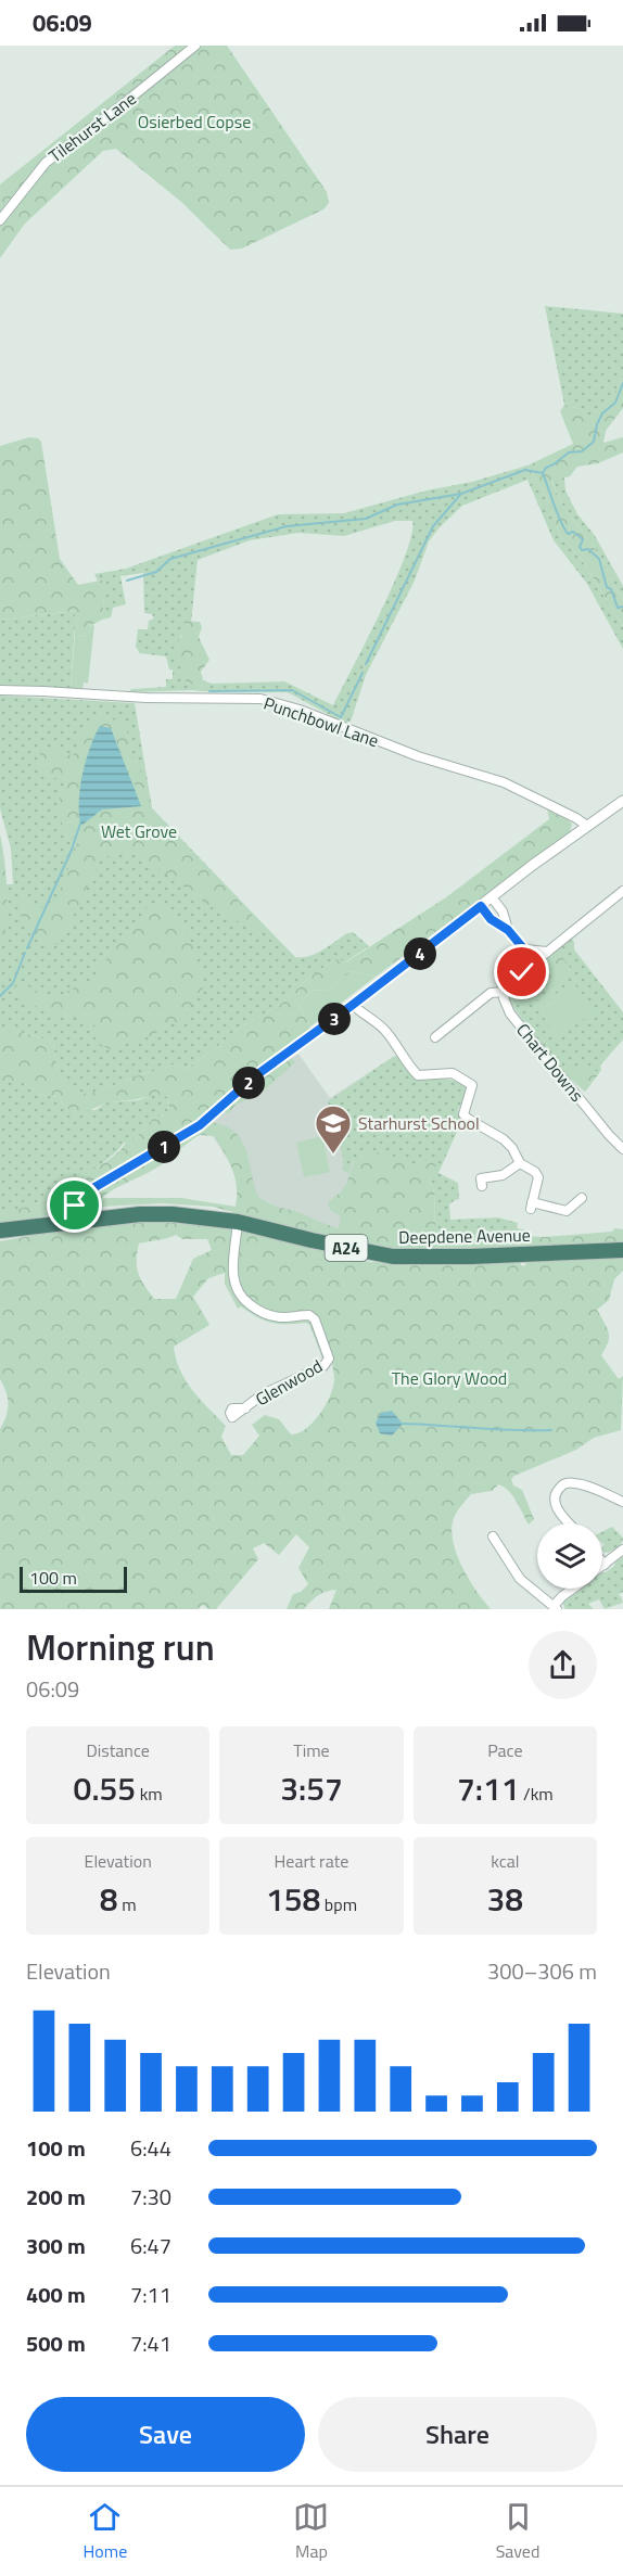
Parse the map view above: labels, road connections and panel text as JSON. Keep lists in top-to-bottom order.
{
  "streets": {
    "highway": ["Deepdene Avenue", "A24"],
    "street": [
      "Tilehurst Lane",
      "Punchbowl Lane",
      "Chart Downs",
      "Glenwood"
    ]
  },
  "crossings": [
    ["Deepdene Avenue", "Glenwood"]
  ],
  "parks": ["Osierbed Copse", "Wet Grove", "The Glory Wood"],
  "places": {
    "school or university": ["Starhurst School"]
  },
  "scale_bar": "100 m",
  "page": {
    "status": "06:09",
    "pins": [
      "4",
      "3",
      "2",
      "1"
    ],
    "scale": "100 m",
    "heading": ["Morning run", "06:09"],
    "stats": [
      ["Distance", "0.55 km"],
      ["Time", "3:57"],
      ["Pace", "7:11 /km"],
      ["Elevation", "8 m"],
      ["Heart rate", "158 bpm"],
      ["kcal", "38"]
    ],
    "chart": ["Elevation", "300–306 m"],
    "list": [
      {
        "name": "100 m",
        "note": "6:44"
      },
      {
        "name": "200 m",
        "note": "7:30"
      },
      {
        "name": "300 m",
        "note": "6:47"
      },
      {
        "name": "400 m",
        "note": "7:11"
      },
      {
        "name": "500 m",
        "note": "7:41"
      }
    ],
    "buttons": ["Save", "Share"],
    "tabs": ["Home", "Map", "Saved"]
  }
}
